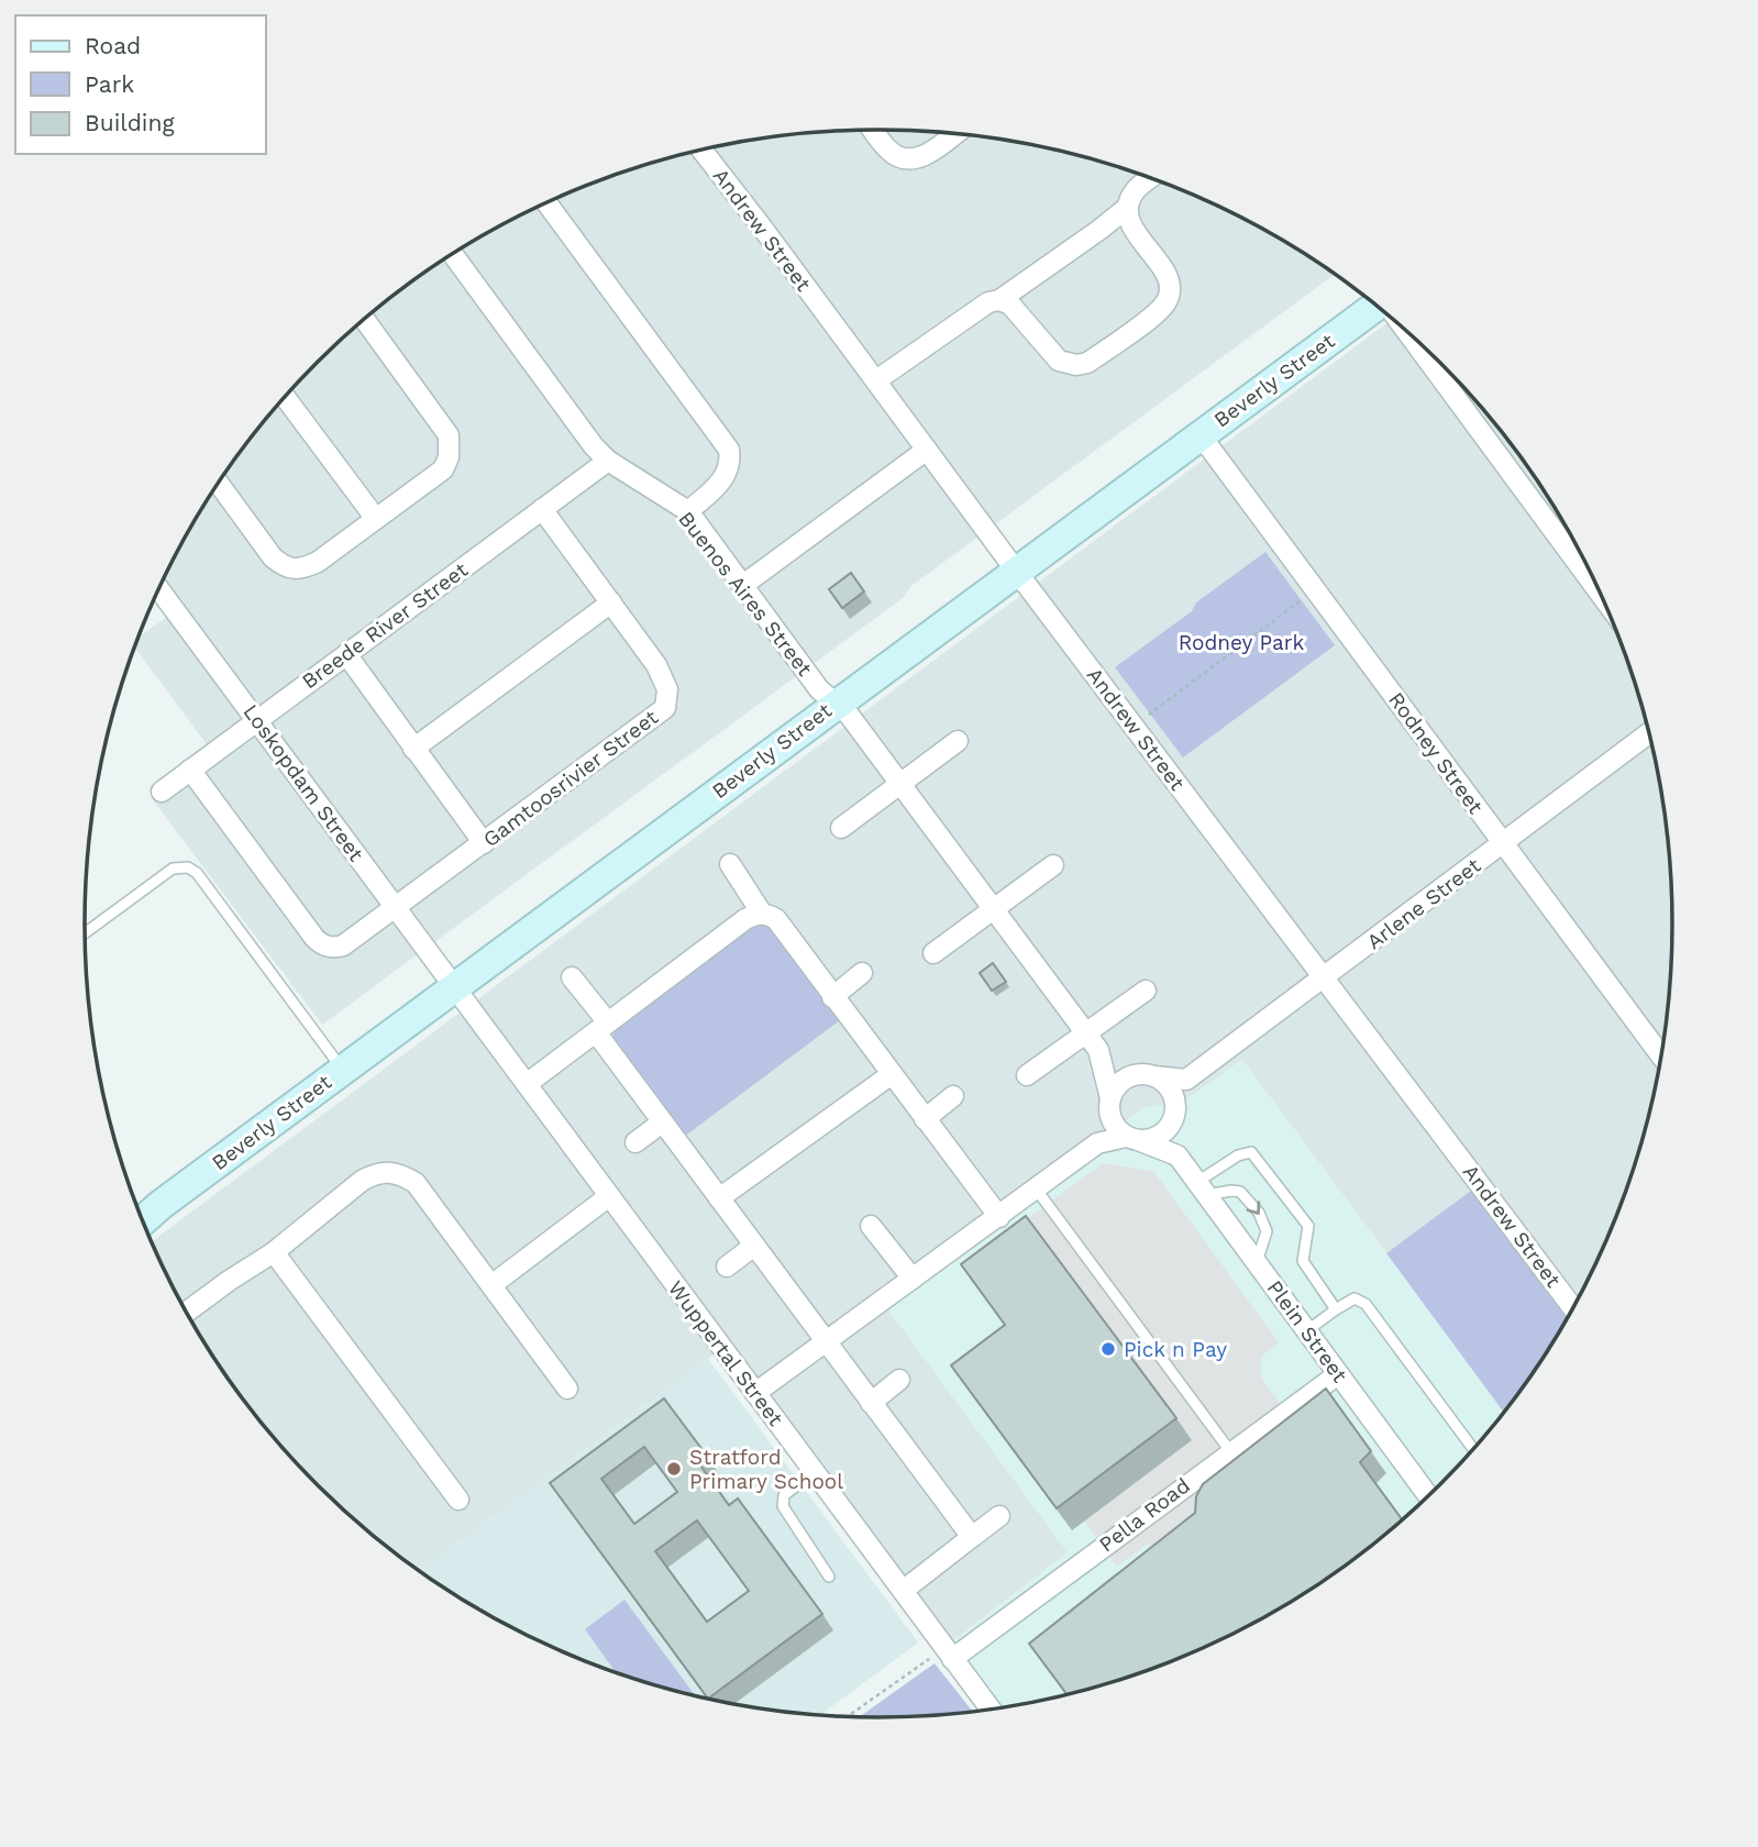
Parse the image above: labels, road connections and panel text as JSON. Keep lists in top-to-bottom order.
{
  "streets": {
    "street": [
      "Andrew Street",
      "Beverly Street",
      "Buenos Aires Street",
      "Breede River Street",
      "Rodney Street",
      "Gamtoosrivier Street",
      "Loskopdam Street",
      "Arlene Street",
      "Plein Street",
      "Wuppertal Street",
      "Pella Road"
    ]
  },
  "crossings": [
    ["Andrew Street", "Beverly Street"],
    ["Andrew Street", "Arlene Street"],
    ["Beverly Street", "Buenos Aires Street"],
    ["Beverly Street", "Rodney Street"],
    ["Beverly Street", "Loskopdam Street"],
    ["Beverly Street", "Wuppertal Street"],
    ["Buenos Aires Street", "Breede River Street"],
    ["Breede River Street", "Gamtoosrivier Street"],
    ["Breede River Street", "Loskopdam Street"],
    ["Rodney Street", "Arlene Street"],
    ["Gamtoosrivier Street", "Loskopdam Street"],
    ["Loskopdam Street", "Wuppertal Street"],
    ["Plein Street", "Pella Road"],
    ["Wuppertal Street", "Pella Road"]
  ],
  "parks": ["Rodney Park"],
  "places": ["Pick n Pay", "Stratford Primary School"],
  "legend": ["Road", "Park", "Building"]
}
